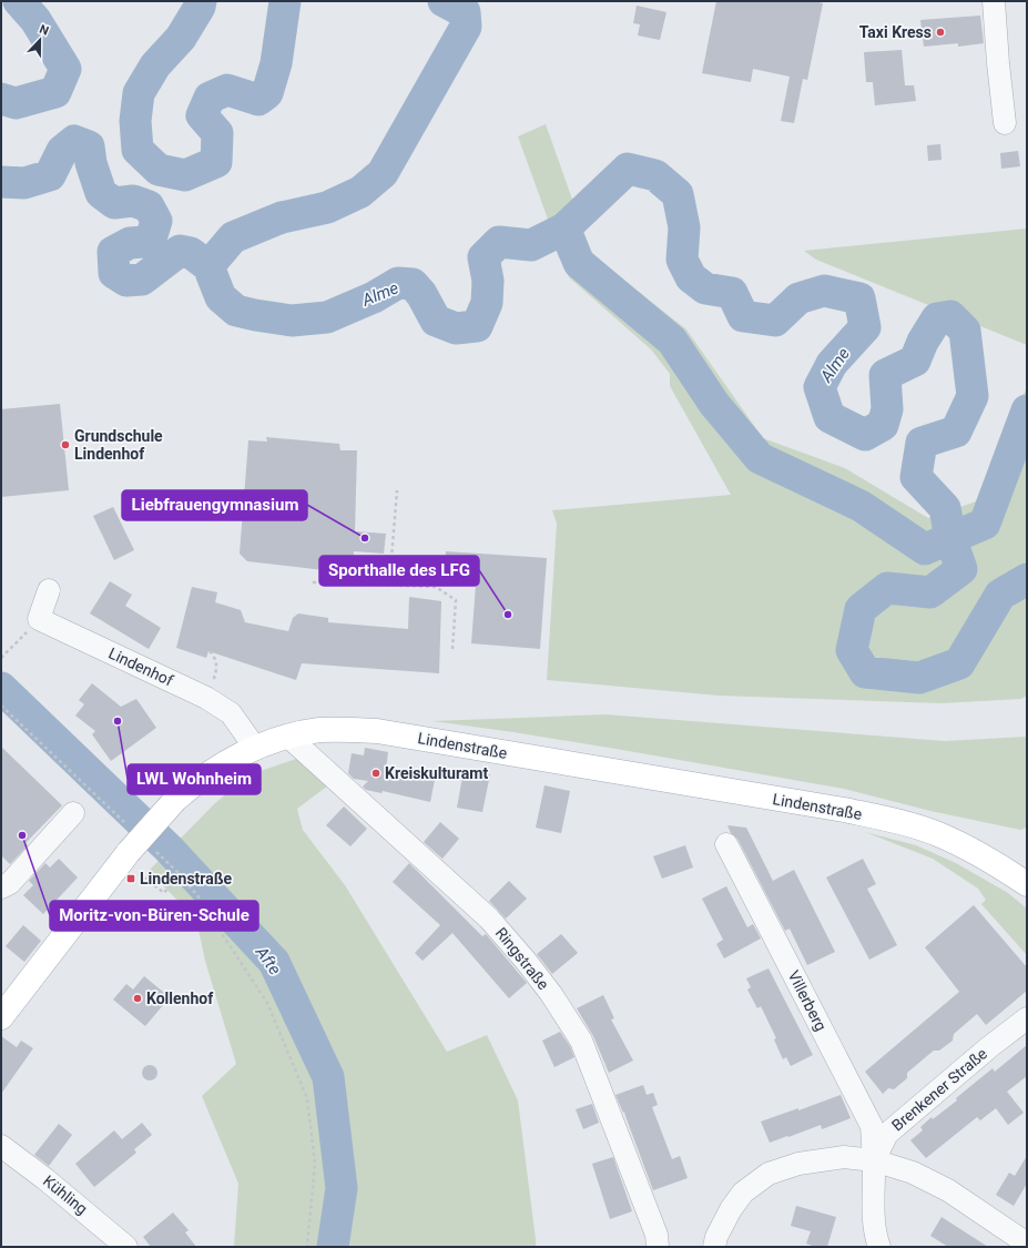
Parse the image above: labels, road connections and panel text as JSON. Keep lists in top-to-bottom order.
{
  "streets": {
    "main road": ["Lindenstraße"],
    "street": [
      "Lindenhof",
      "Ringstraße",
      "Villerberg",
      "Brenkener Straße",
      "Kühling"
    ]
  },
  "crossings": [
    ["Lindenhof", "Lindenstraße"],
    ["Lindenstraße", "Ringstraße"],
    ["Villerberg", "Brenkener Straße"]
  ],
  "water": ["Alme", "Afte"],
  "places": {
    "other": [
      "Taxi Kress",
      "Grundschule Lindenhof",
      "Liebfrauengymnasium",
      "Sporthalle des LFG",
      "LWL Wohnheim",
      "Kreiskulturamt",
      "Moritz-von-Büren-Schule",
      "Kollenhof"
    ],
    "transit": ["Lindenstraße"]
  },
  "north": "top"
}
